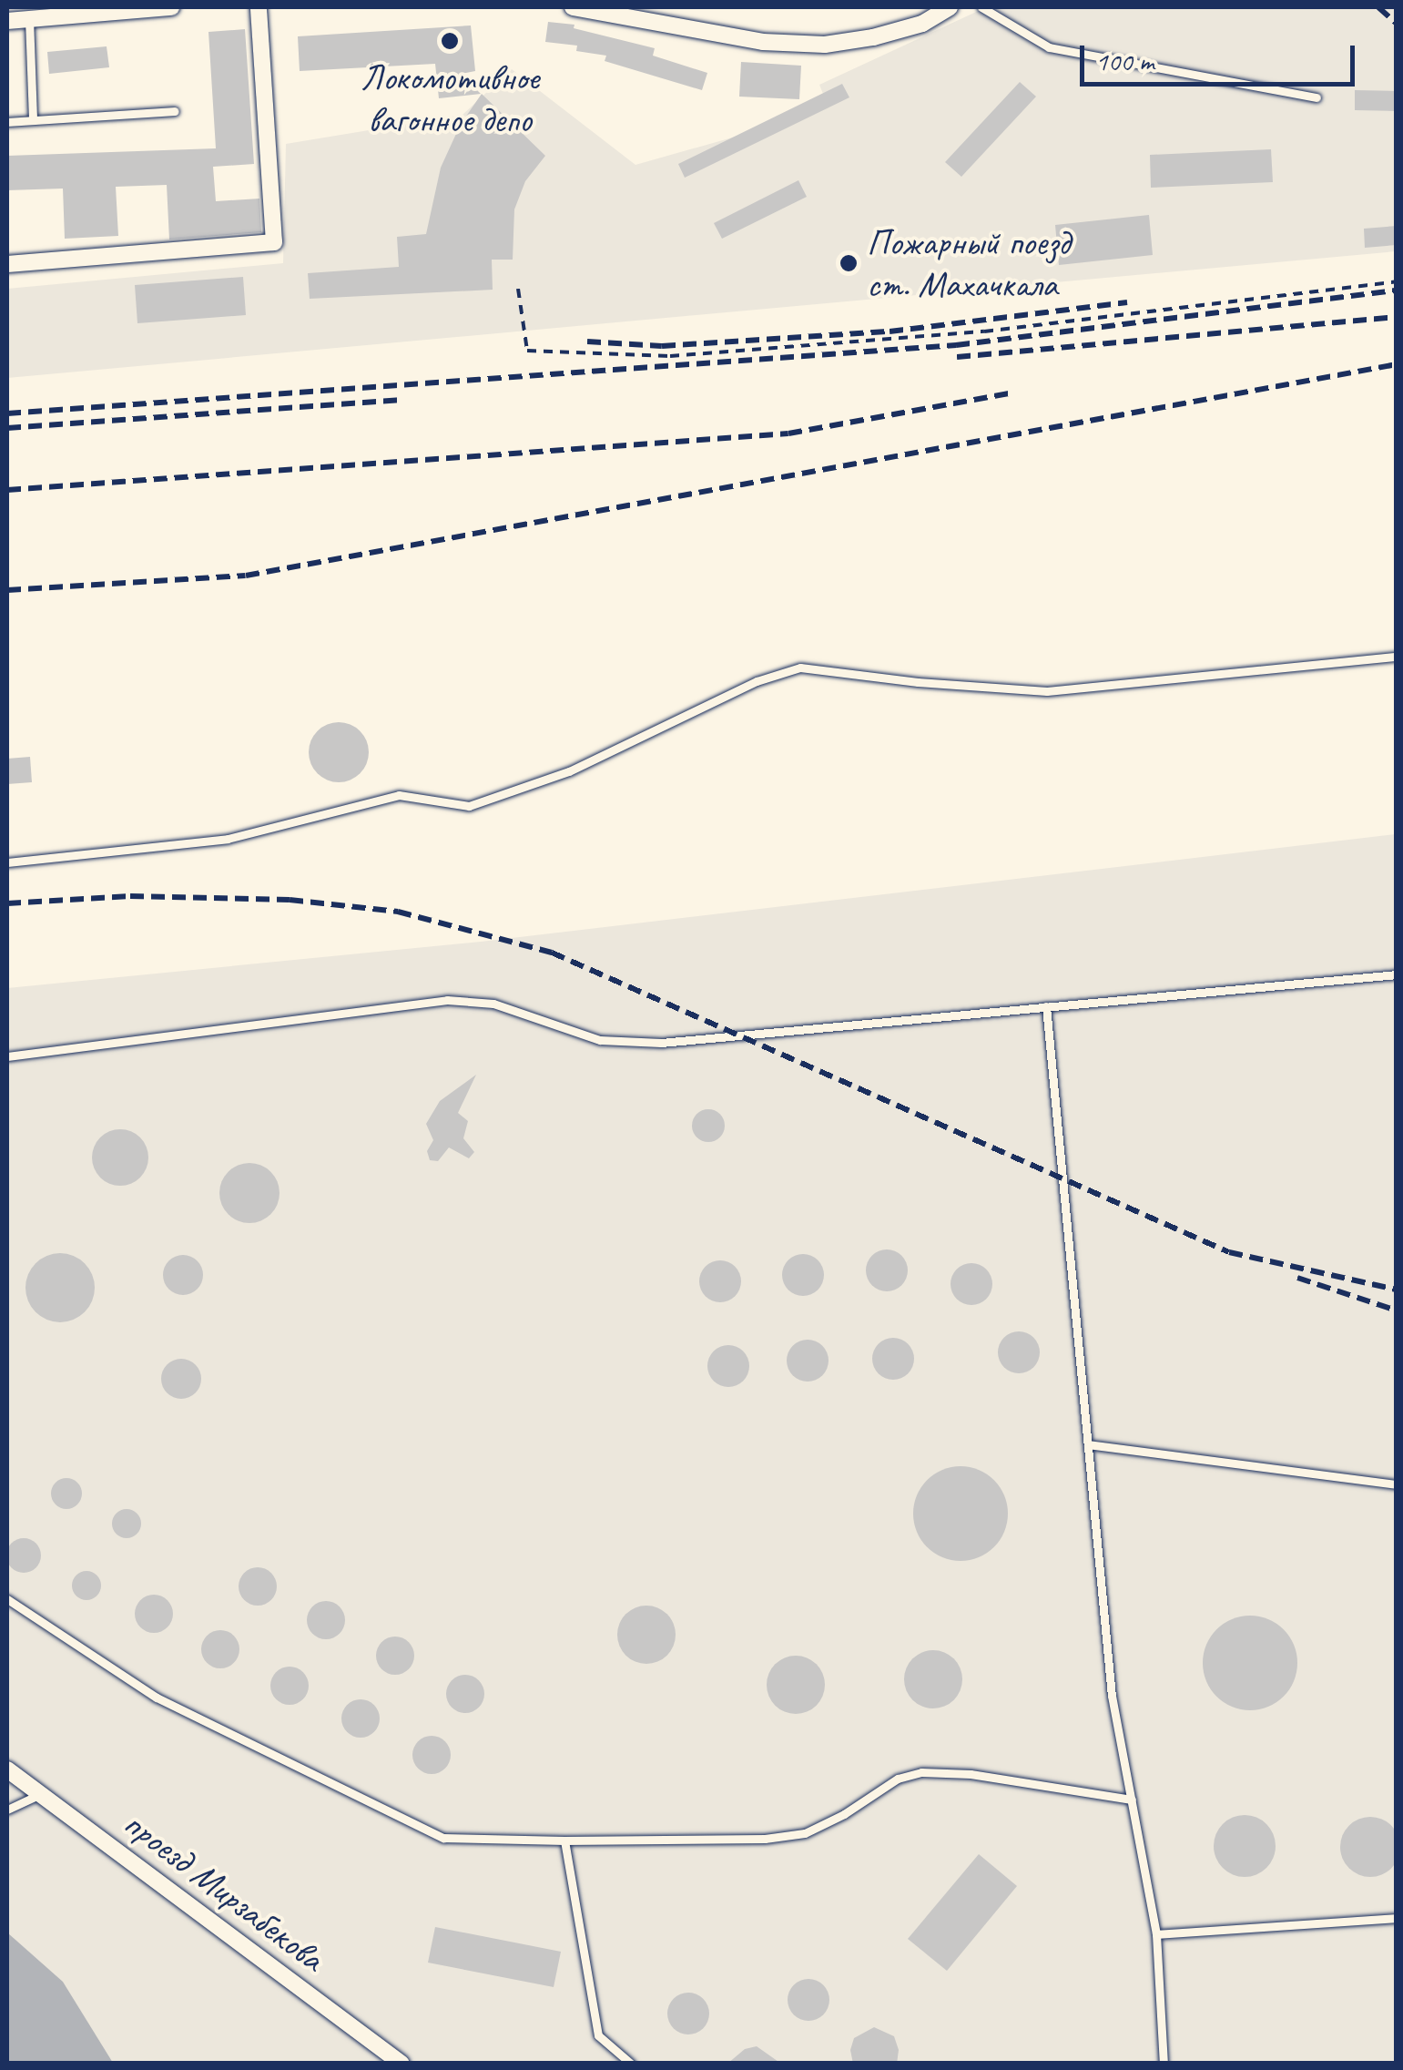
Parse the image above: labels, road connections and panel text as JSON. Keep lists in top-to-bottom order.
{
  "streets": {
    "street": ["проезд Мирзабекова"]
  },
  "places": ["Локомотивное вагонное депо", "Пожарный поезд ст. Махачкала"],
  "scale_bar": "100 m"
}
